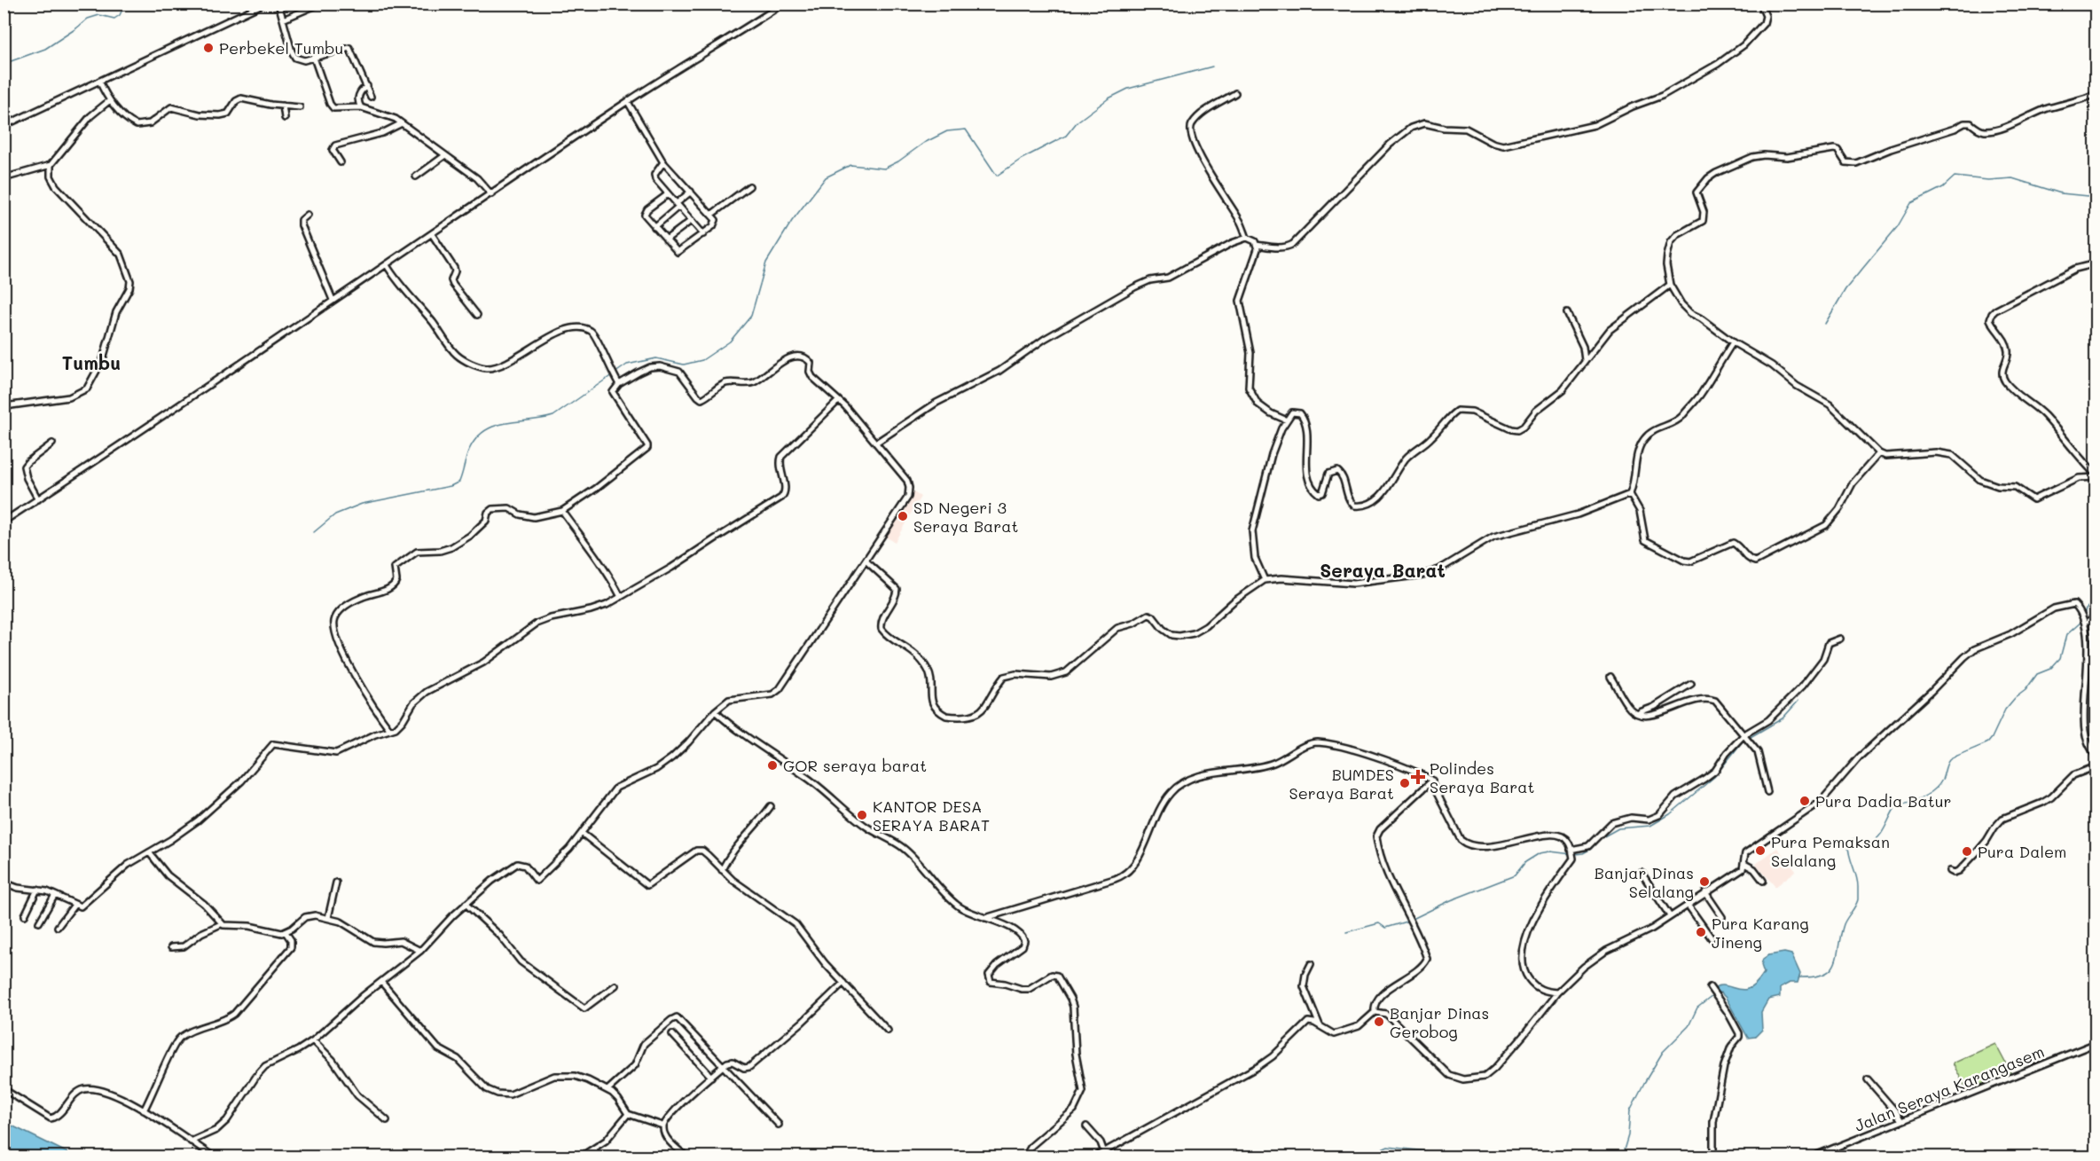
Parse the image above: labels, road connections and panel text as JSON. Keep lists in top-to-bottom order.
{
  "streets": {
    "street": ["Jalan Seraya Karangasem"]
  },
  "districts": ["Tumbu", "Seraya Barat"],
  "places": {
    "other": [
      "Perbekel Tumbu",
      "SD Negeri 3 Seraya Barat",
      "GOR seraya barat",
      "BUMDES Seraya Barat",
      "Pura Dadia Batur",
      "KANTOR DESA SERAYA BARAT",
      "Pura Pemaksan Selalang",
      "Pura Dalem",
      "Banjar Dinas Selalang",
      "Pura Karang Jineng",
      "Banjar Dinas Gerobog"
    ],
    "health": ["Polindes Seraya Barat"]
  }
}
